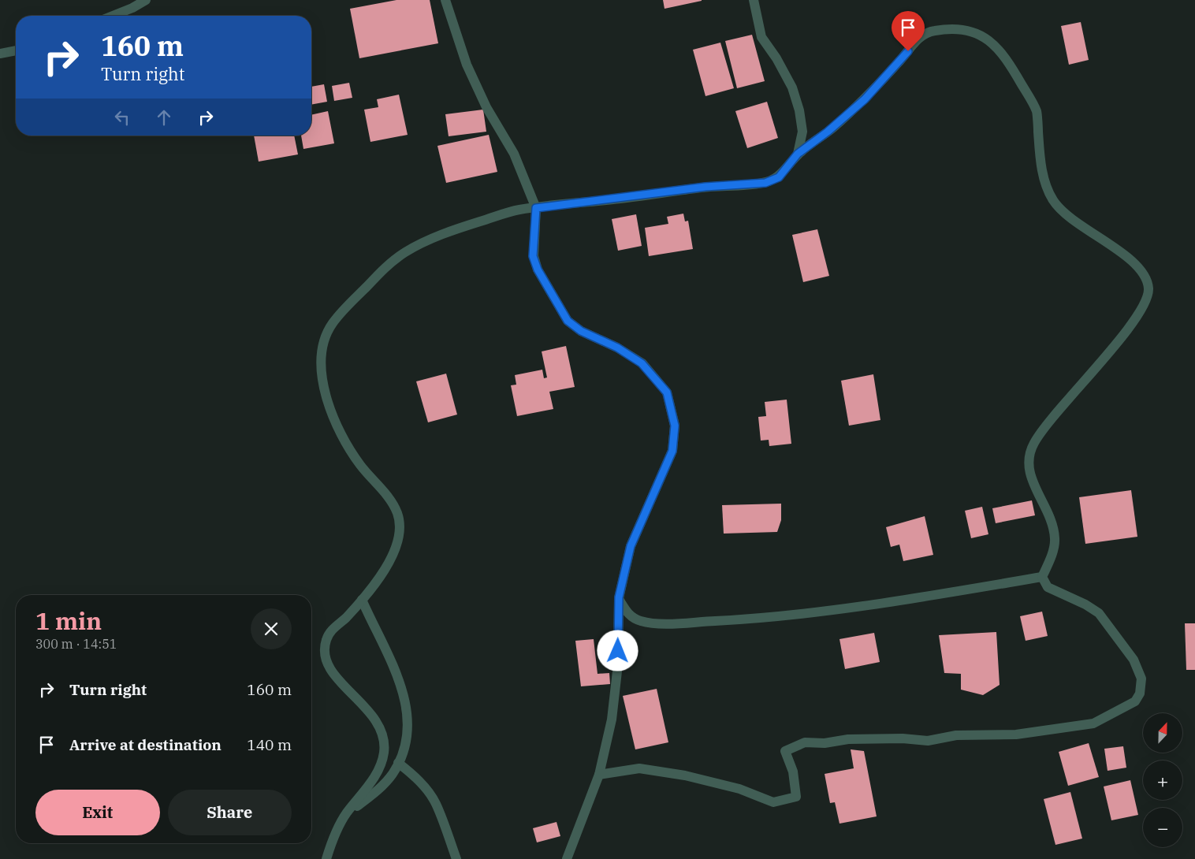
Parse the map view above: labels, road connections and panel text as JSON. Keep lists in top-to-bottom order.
{
  "north": "top",
  "page": {
    "turn": ["160 m", "Turn right"],
    "heading": ["1 min", "300 m · 14:51"],
    "list": [
      {
        "name": "Turn right",
        "value": "160 m"
      },
      {
        "name": "Arrive at destination",
        "value": "140 m"
      }
    ],
    "map_buttons": ["+", "−"],
    "buttons": ["Exit", "Share"]
  }
}
